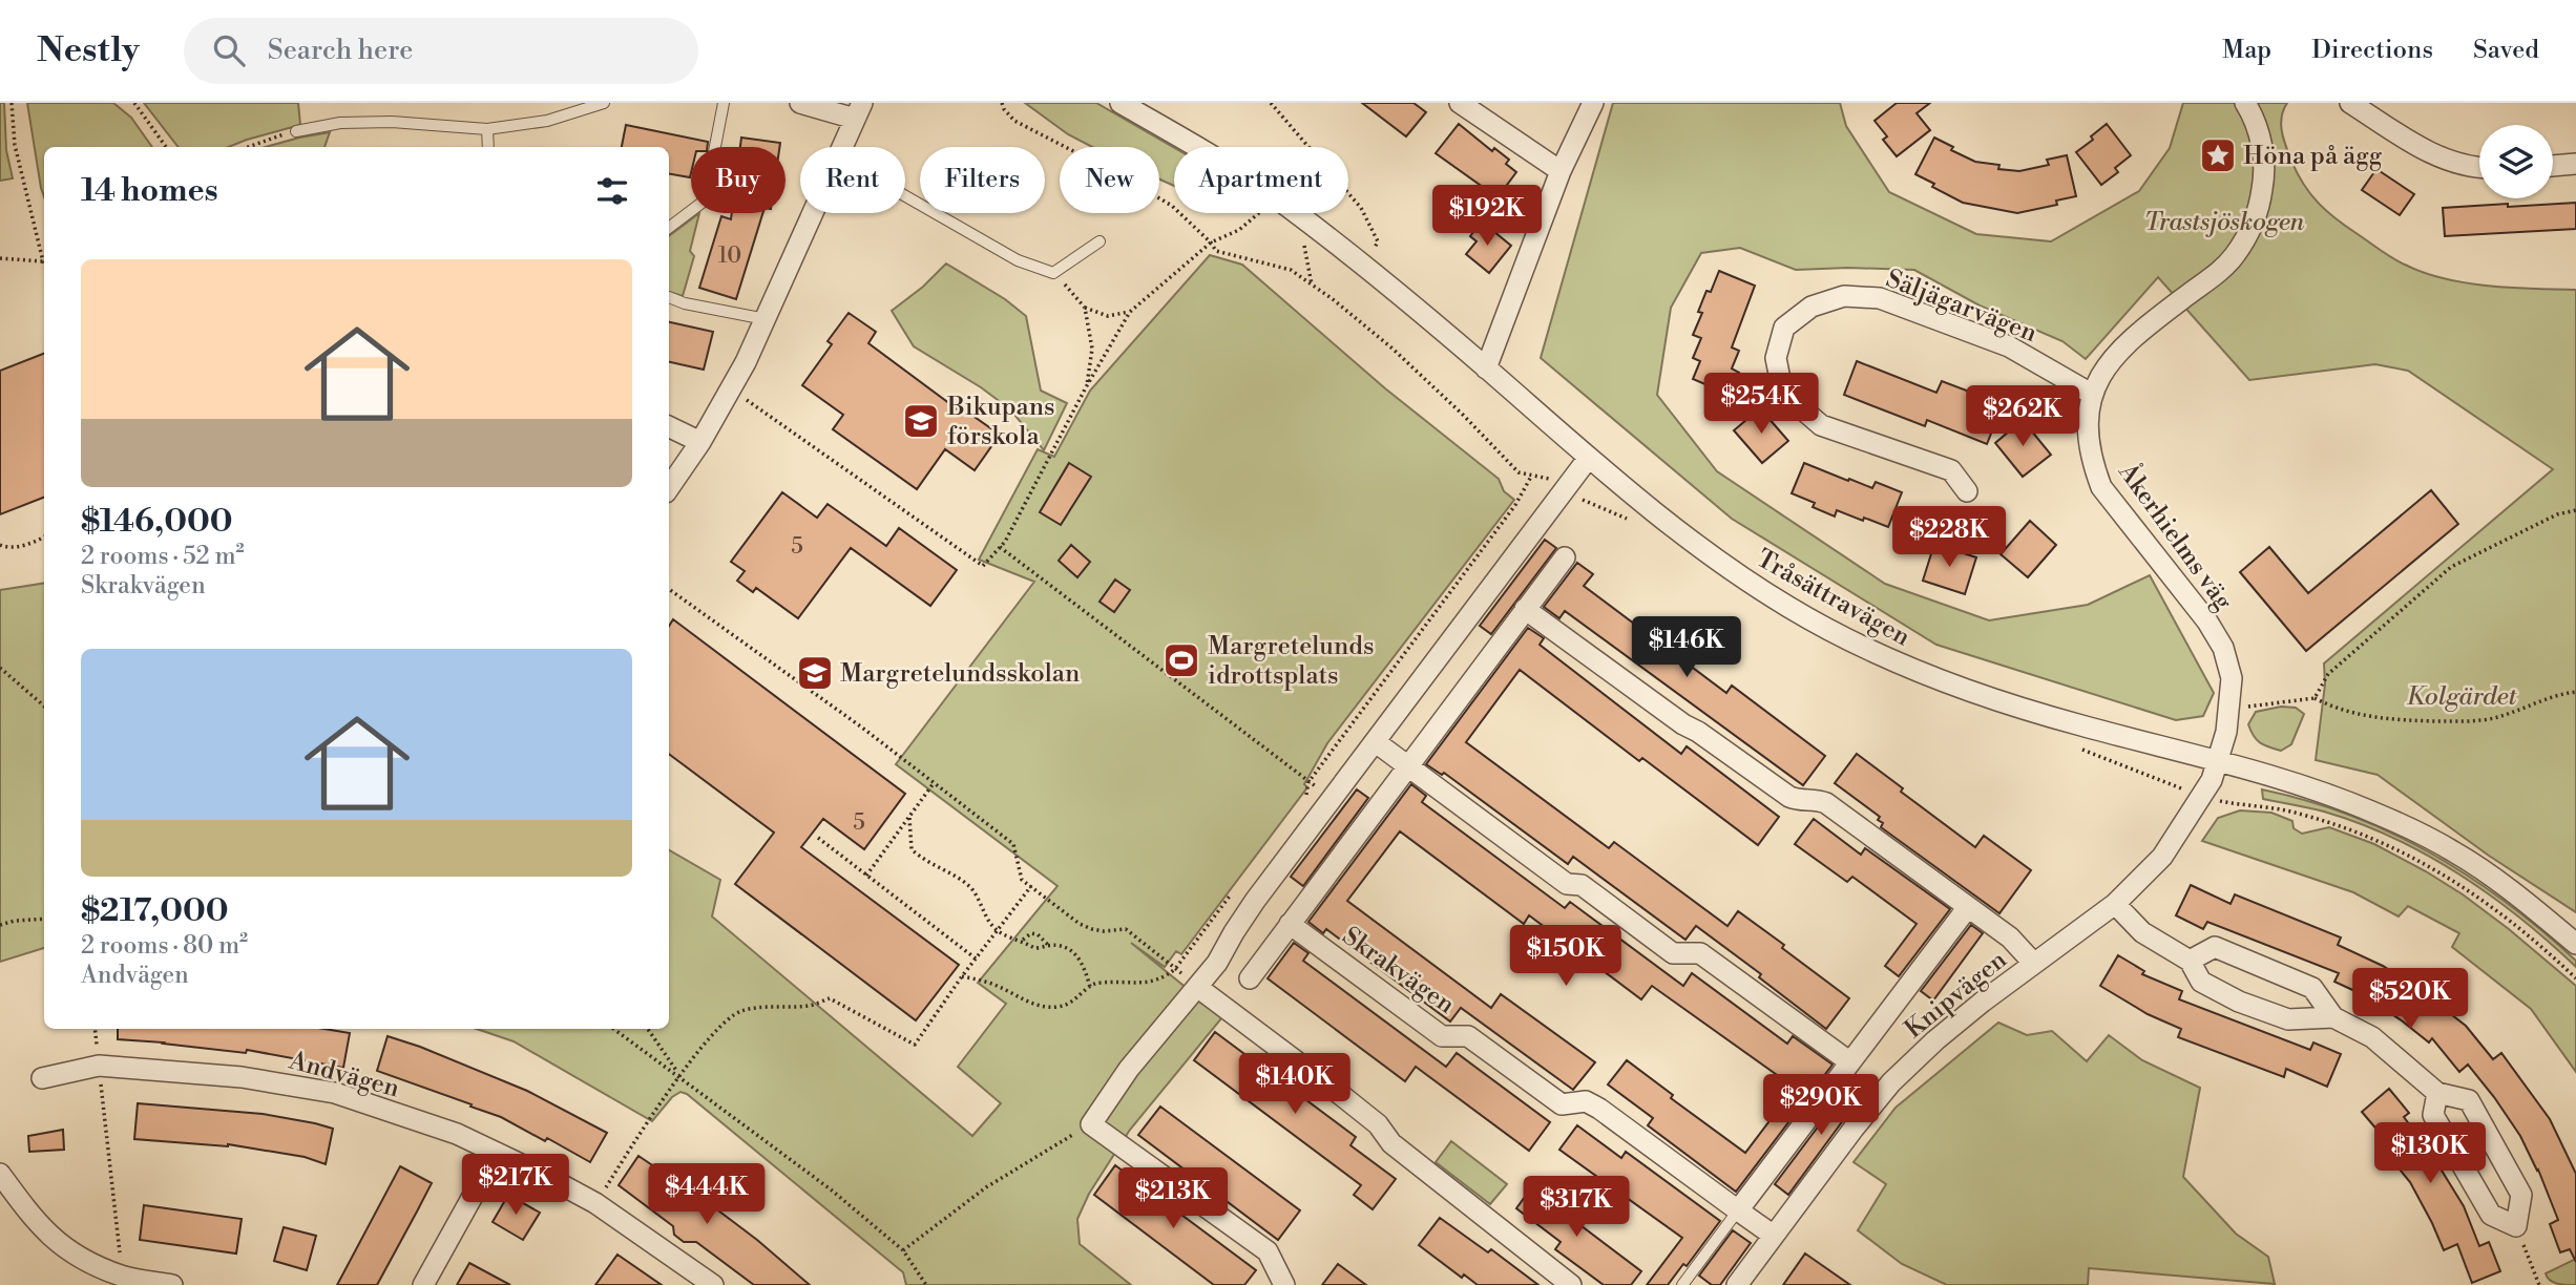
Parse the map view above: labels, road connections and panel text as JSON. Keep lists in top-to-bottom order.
{
  "streets": {
    "street": [
      "Säljägarvägen",
      "Åkerhielms väg",
      "Tråsättravägen",
      "Skrakvägen",
      "Knipvägen",
      "Andvägen"
    ]
  },
  "crossings": [
    ["Säljägarvägen", "Åkerhielms väg"],
    ["Åkerhielms väg", "Tråsättravägen"],
    ["Åkerhielms väg", "Knipvägen"],
    ["Tråsättravägen", "Knipvägen"],
    ["Skrakvägen", "Knipvägen"]
  ],
  "parks": ["Trastsjöskogen", "Kolgärdet"],
  "places": {
    "place": ["Höna på ägg"],
    "school or university": ["Bikupans förskola", "Margretelundsskolan"],
    "sports": ["Margretelunds idrottsplats"]
  },
  "house_numbers": ["10", "5", "5"],
  "page": {
    "header": "Nestly",
    "search": "Search here",
    "nav": ["Map", "Directions", "Saved"],
    "chip": [
      "Buy",
      "Rent",
      "Filters",
      "New",
      "Apartment"
    ],
    "heading": "14 homes",
    "price": [
      "$192K",
      "$254K",
      "$262K",
      "$228K",
      "$146K",
      "$150K",
      "$520K",
      "$140K",
      "$290K",
      "$130K",
      "$217K",
      "$444K",
      "$213K",
      "$317K"
    ],
    "list": [
      {
        "name": "$146,000",
        "note": "2 rooms · 52 m² · Skrakvägen"
      },
      {
        "name": "$217,000",
        "note": "2 rooms · 80 m² · Andvägen"
      }
    ]
  }
}
